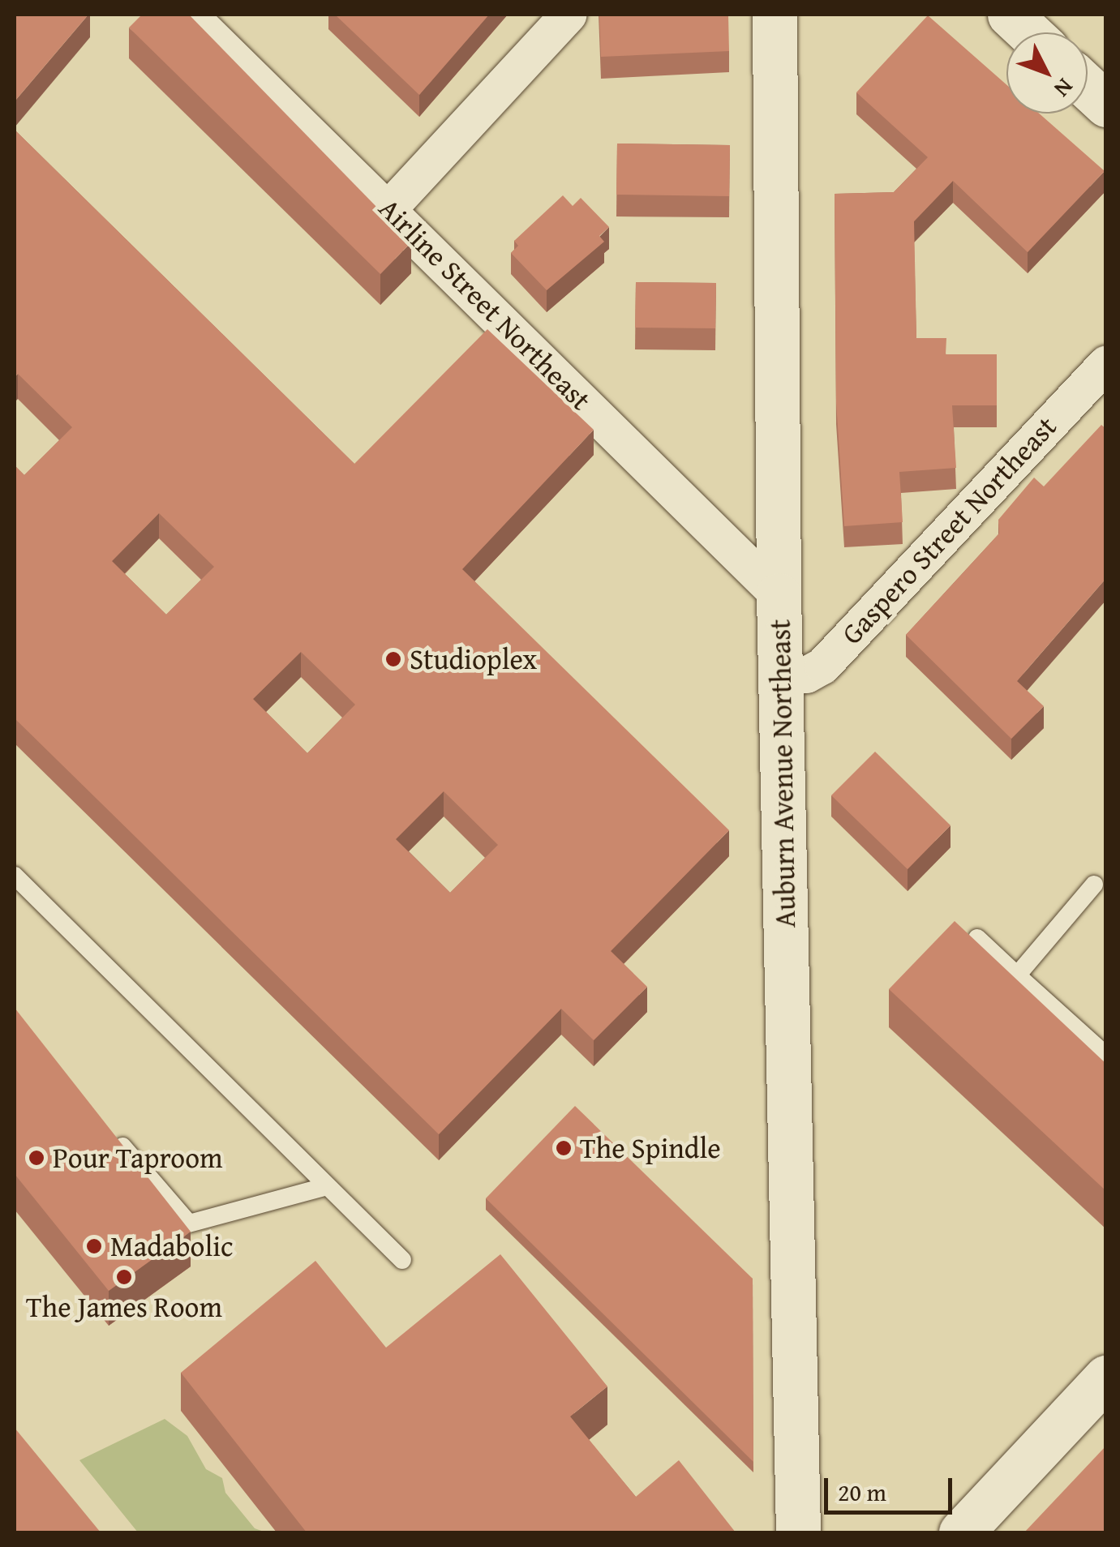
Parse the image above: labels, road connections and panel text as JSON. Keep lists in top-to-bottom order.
{
  "streets": {
    "street": ["Airline Street Northeast", "Gaspero Street Northeast", "Auburn Avenue Northeast"]
  },
  "crossings": [
    ["Airline Street Northeast", "Auburn Avenue Northeast"],
    ["Gaspero Street Northeast", "Auburn Avenue Northeast"]
  ],
  "places": [
    "Studioplex",
    "The Spindle",
    "Pour Taproom",
    "Madabolic",
    "The James Room"
  ],
  "scale_bar": "20 m",
  "north": "bottom right"
}
